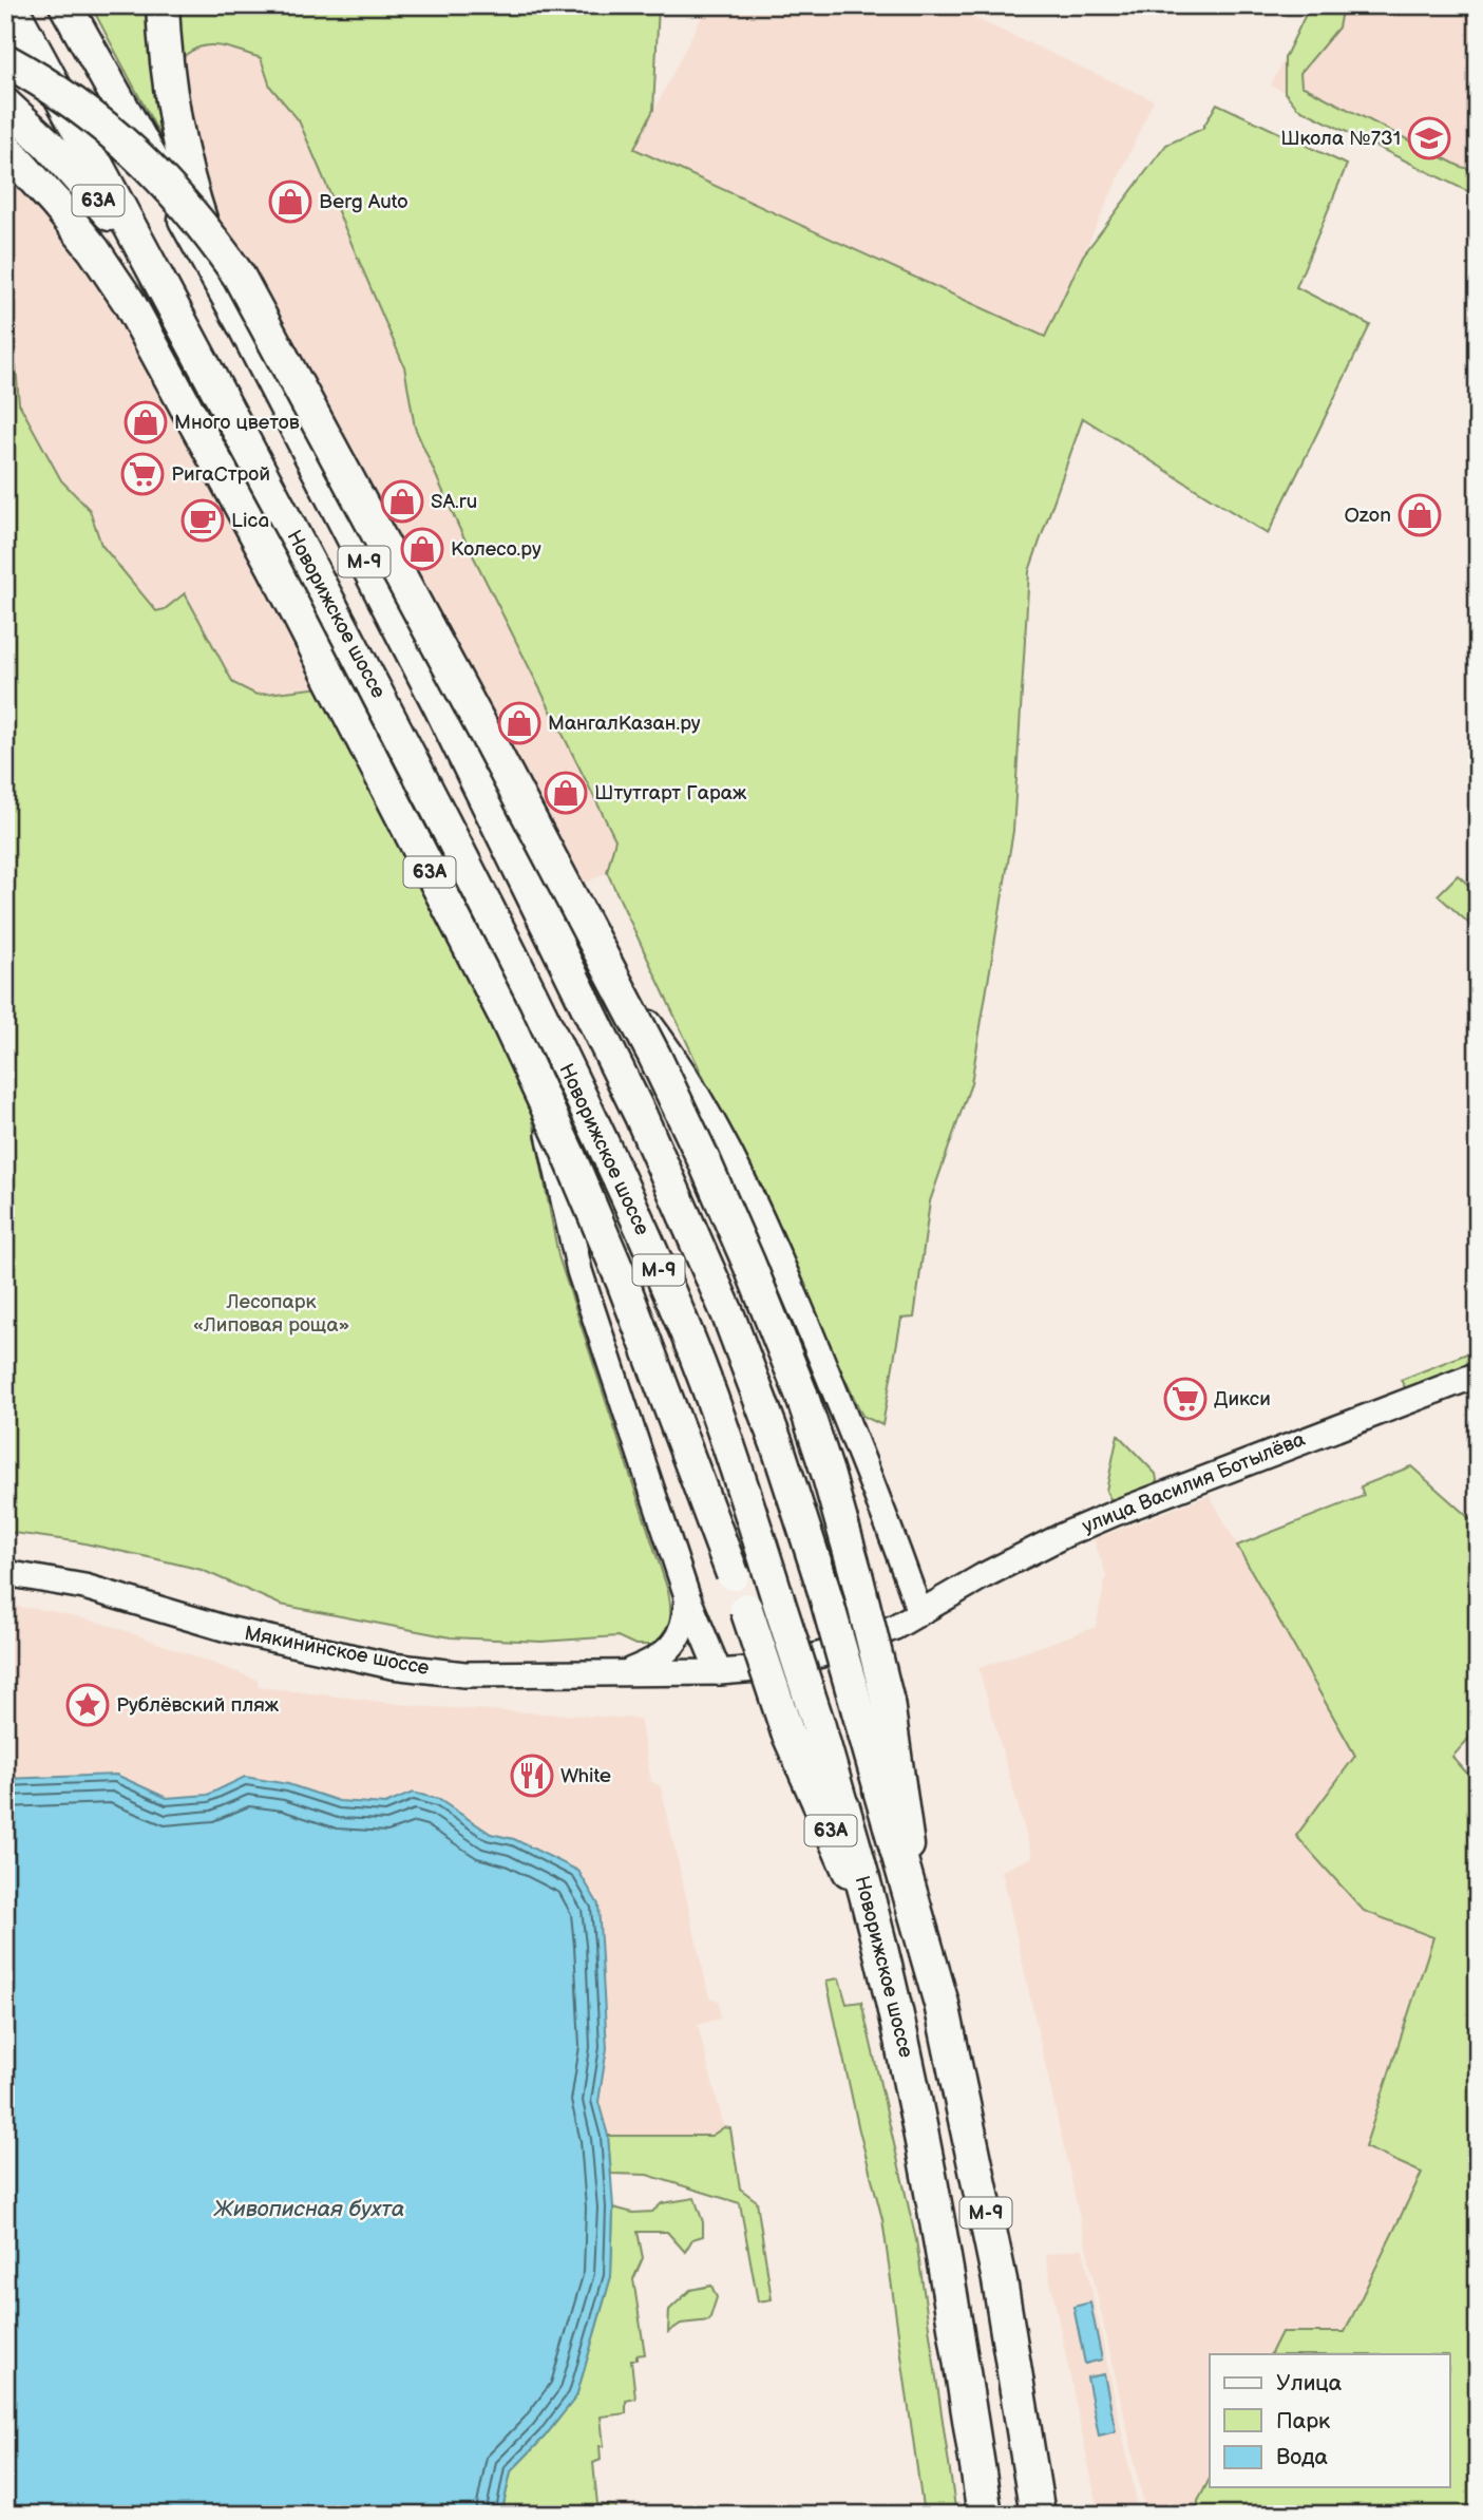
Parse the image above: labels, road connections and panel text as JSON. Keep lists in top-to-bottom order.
{
  "streets": {
    "highway": ["63A", "М-9", "Новорижское шоссе"],
    "street": ["улица Василия Ботылёва", "Мякининское шоссе"]
  },
  "crossings": [
    ["63A", "Новорижское шоссе"],
    ["улица Василия Ботылёва", "Мякининское шоссе"]
  ],
  "water": ["Живописная бухта"],
  "parks": ["Лесопарк «Липовая роща»"],
  "places": {
    "school or university": ["Школа №731"],
    "shop": [
      "Berg Auto",
      "Много цветов",
      "SA.ru",
      "Ozon",
      "Колесо.ру",
      "МангалКазан.ру",
      "Штутгарт Гараж"
    ],
    "supermarket": ["РигаСтрой", "Дикси"],
    "cafe": ["Lica"],
    "place": ["Рублёвский пляж"],
    "restaurant": ["White"]
  },
  "legend": ["Улица", "Парк", "Вода"]
}
